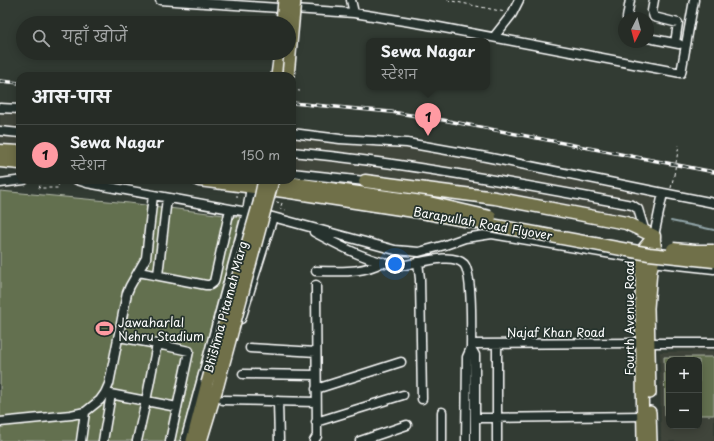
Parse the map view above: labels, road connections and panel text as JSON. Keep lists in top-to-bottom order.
{
  "streets": {
    "highway": ["Barapullah Road Flyover"],
    "main road": ["Bhishma Pitamah Marg", "Fourth Avenue Road"],
    "street": ["Najaf Khan Road"]
  },
  "crossings": [
    ["Fourth Avenue Road", "Najaf Khan Road"]
  ],
  "places": {
    "sports": ["Jawaharlal Nehru Stadium"]
  },
  "north": "bottom",
  "page": {
    "search": "यहाँ खोजें",
    "popup": ["Sewa Nagar", "स्टेशन"],
    "heading": "आस-पास",
    "pins": "1",
    "list": [
      {
        "mark": "1",
        "name": "Sewa Nagar",
        "note": "स्टेशन",
        "value": "150 m"
      }
    ],
    "map_buttons": ["+", "−"]
  }
}
